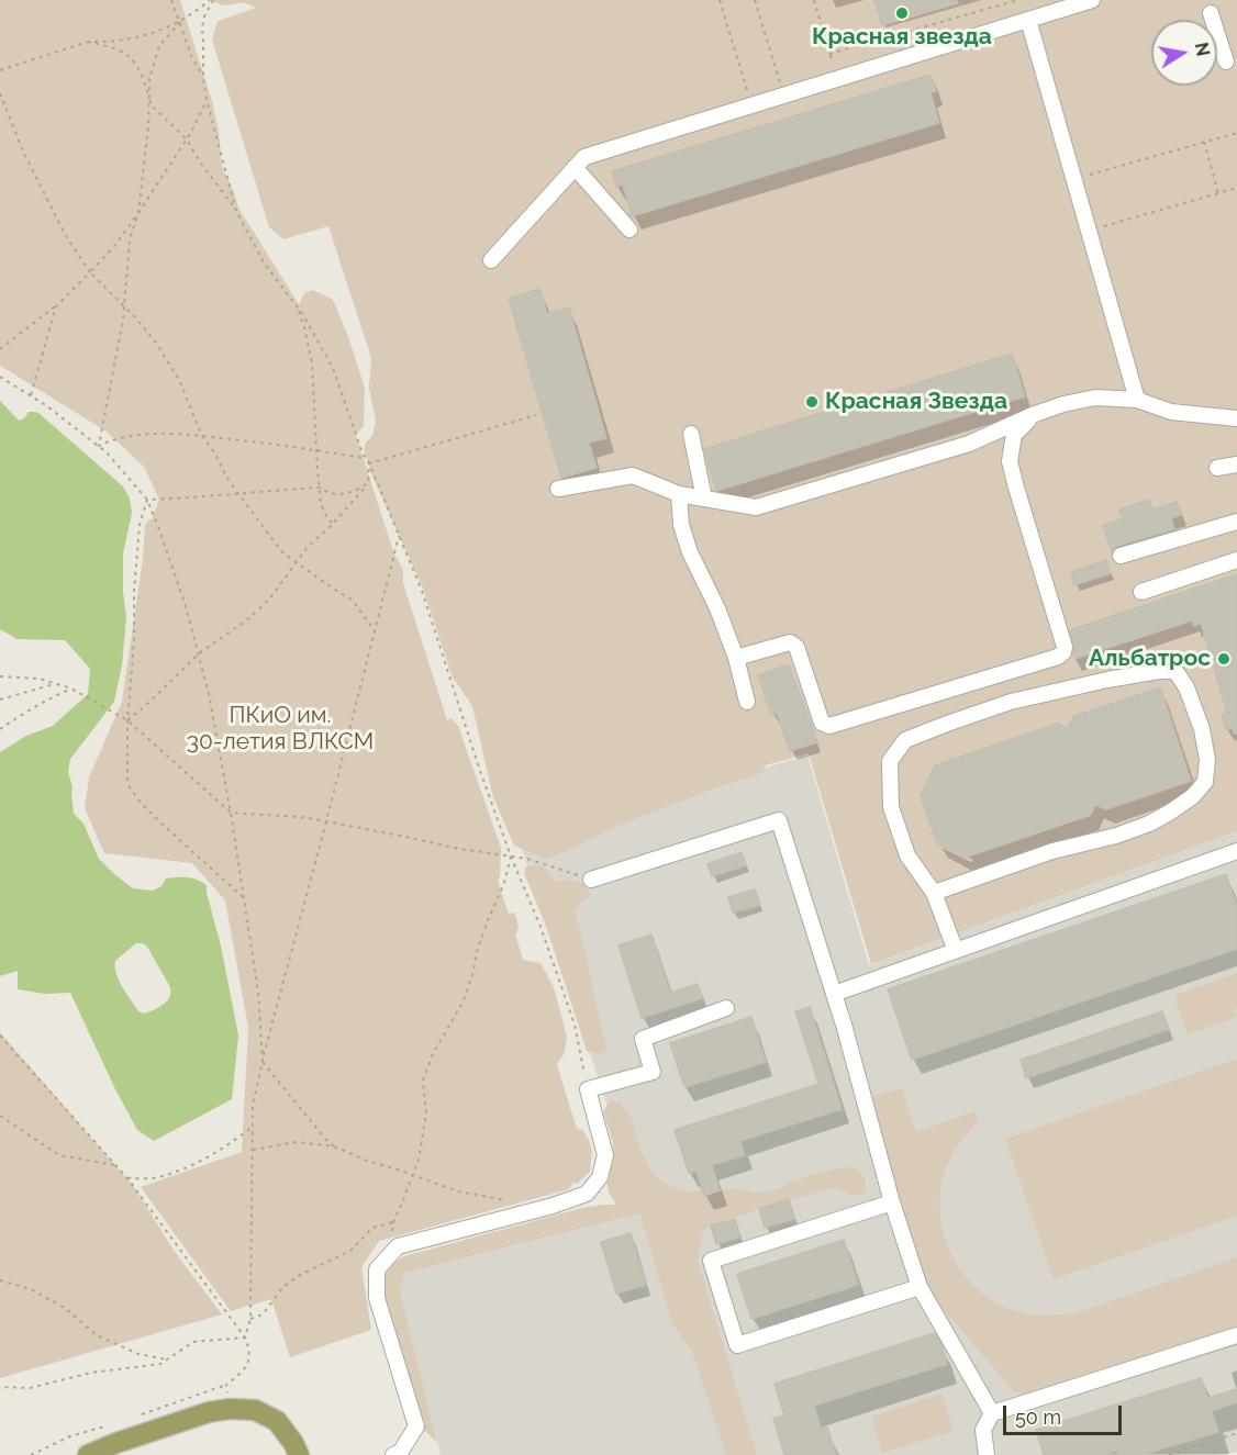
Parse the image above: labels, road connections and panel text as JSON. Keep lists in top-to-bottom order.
{
  "parks": ["ПКиО им. 30-летия ВЛКСМ"],
  "places": ["Красная звезда", "Красная Звезда", "Альбатрос"],
  "scale_bar": "50 m",
  "north": "right"
}
